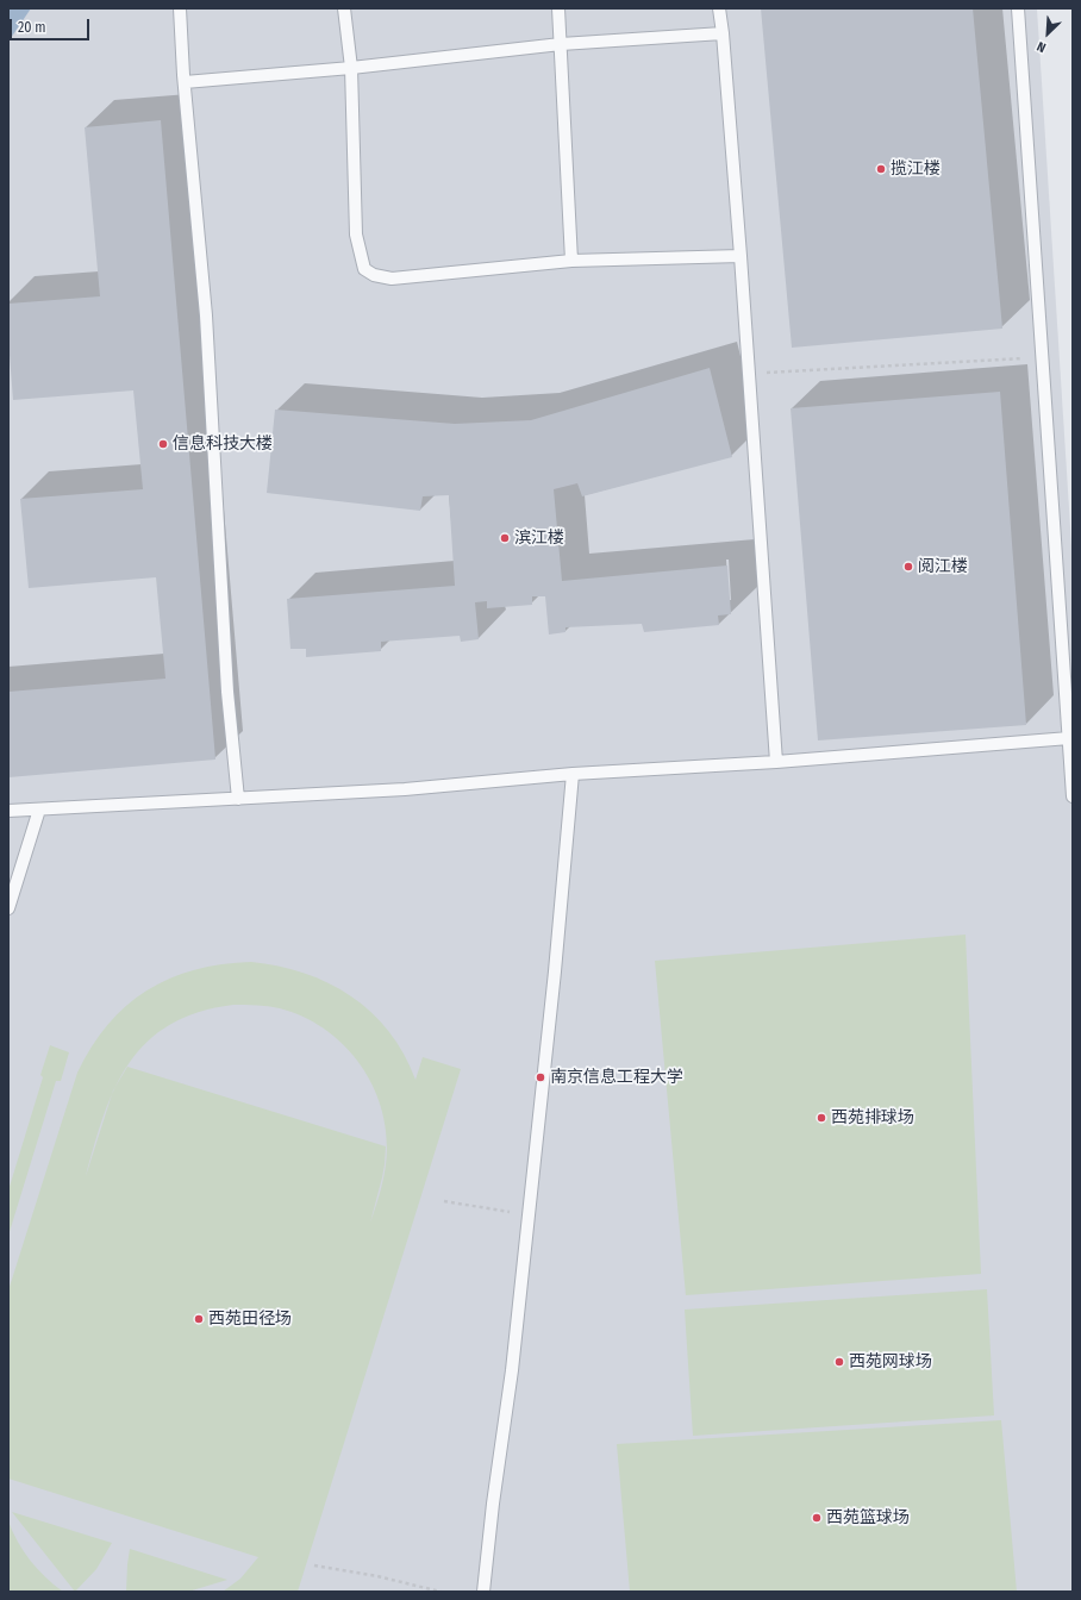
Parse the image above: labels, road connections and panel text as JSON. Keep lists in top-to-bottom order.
{
  "places": [
    "揽江楼",
    "信息科技大楼",
    "滨江楼",
    "阅江楼",
    "南京信息工程大学",
    "西苑排球场",
    "西苑田径场",
    "西苑网球场",
    "西苑篮球场"
  ],
  "scale_bar": "20 m",
  "north": "bottom left"
}
